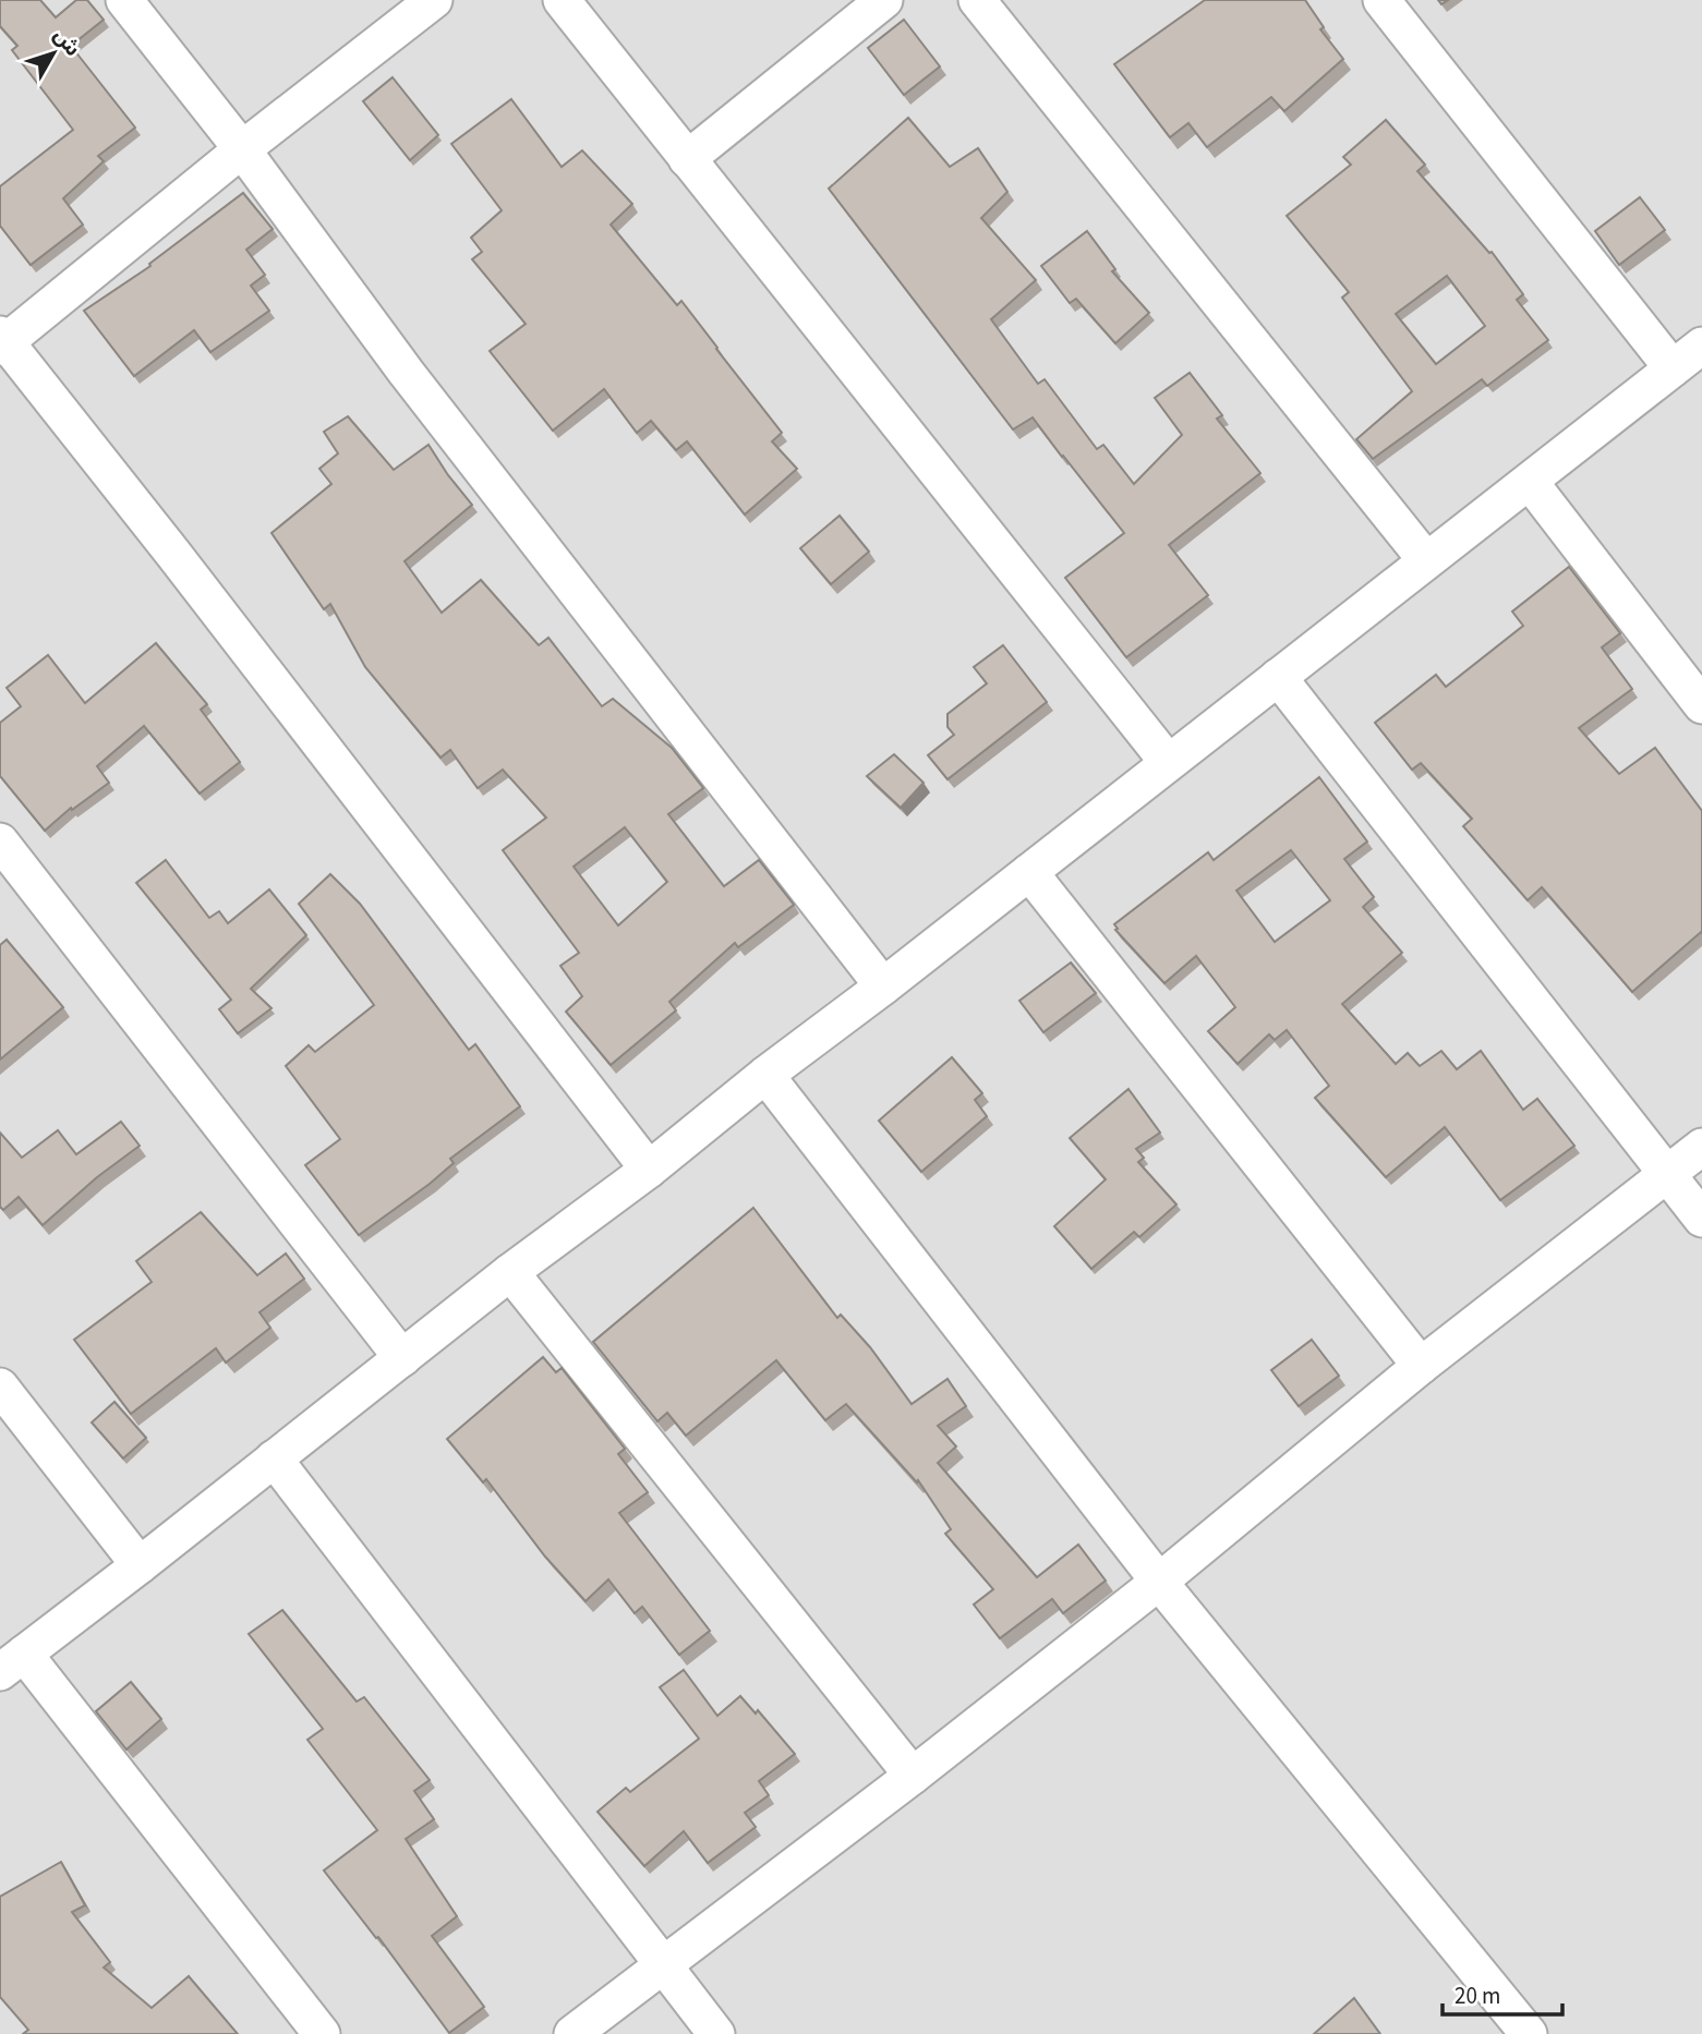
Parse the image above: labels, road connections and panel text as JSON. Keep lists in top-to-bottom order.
{
  "scale_bar": "20 m",
  "north": "top right"
}
